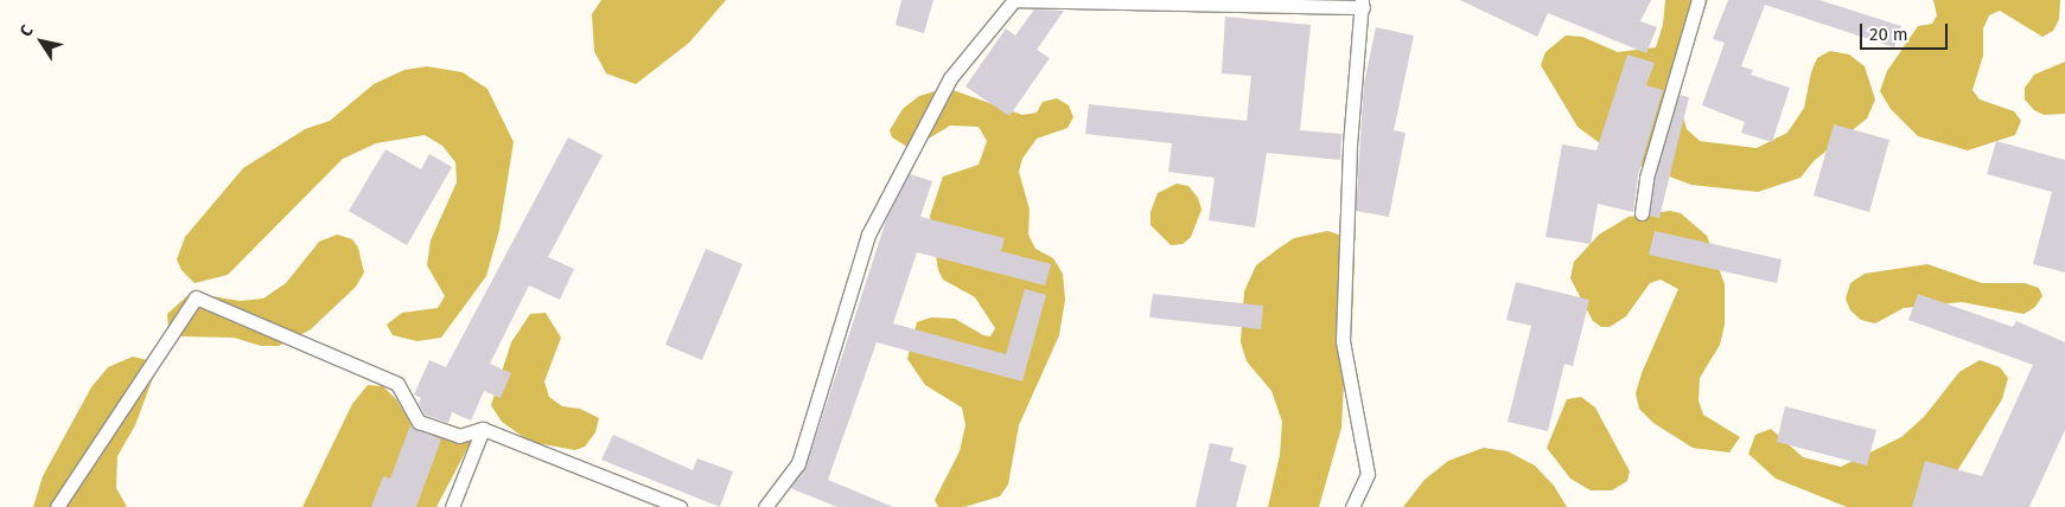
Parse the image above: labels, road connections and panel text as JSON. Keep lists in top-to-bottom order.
{
  "scale_bar": "20 m",
  "north": "top left"
}
